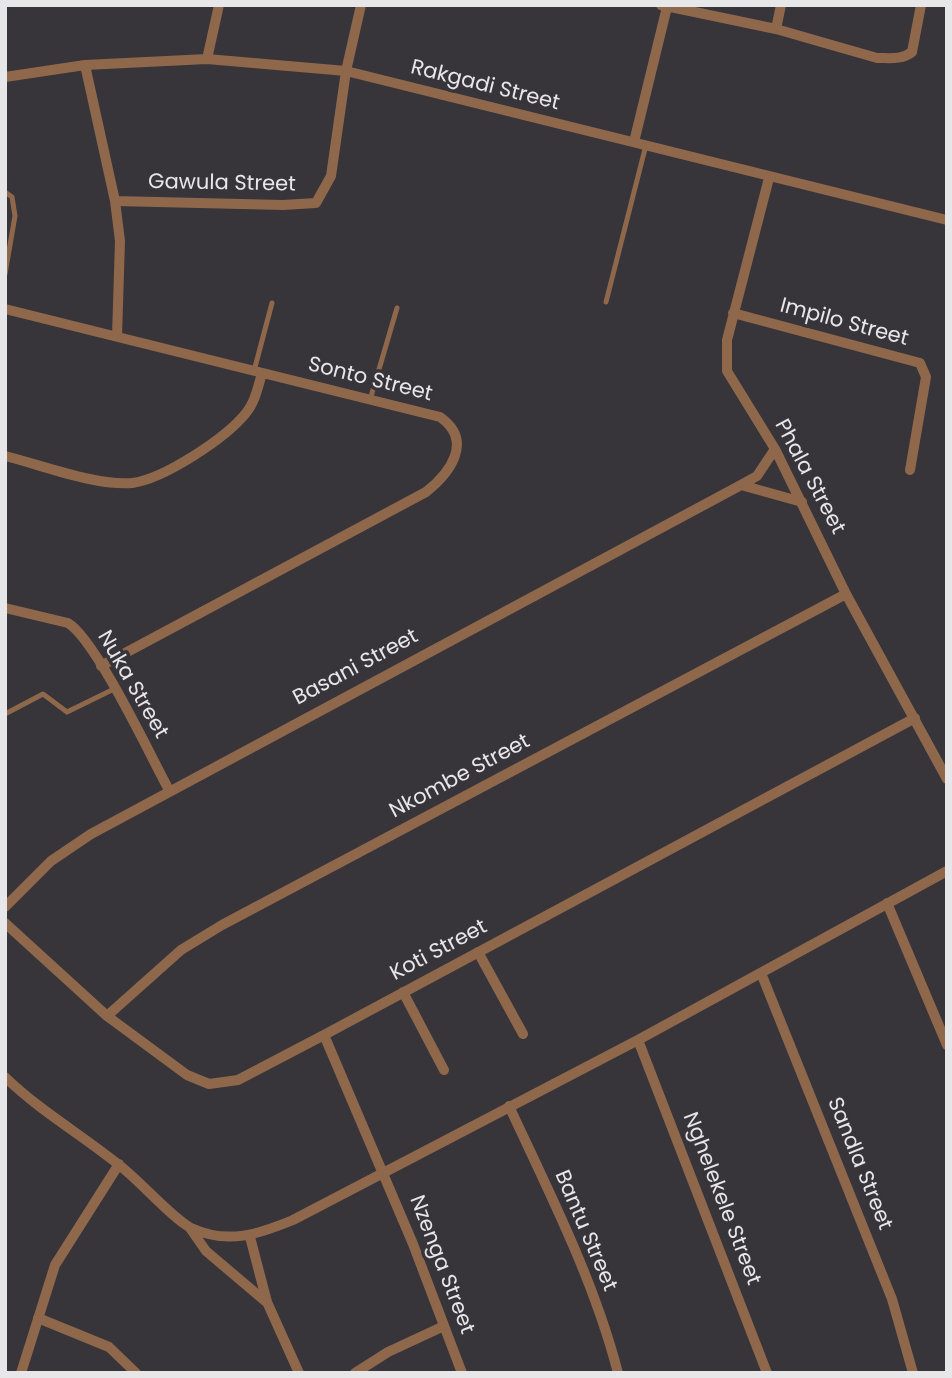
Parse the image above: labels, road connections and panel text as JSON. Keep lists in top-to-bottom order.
{
  "streets": {
    "street": [
      "Rakgadi Street",
      "Gawula Street",
      "Impilo Street",
      "Sonto Street",
      "Phala Street",
      "Basani Street",
      "Nuka Street",
      "Nkombe Street",
      "Koti Street",
      "Sandla Street",
      "Nghelekele Street",
      "Bantu Street",
      "Nzenga Street"
    ]
  },
  "crossings": [
    ["Rakgadi Street", "Gawula Street"],
    ["Rakgadi Street", "Phala Street"],
    ["Impilo Street", "Phala Street"],
    ["Sonto Street", "Nuka Street"],
    ["Phala Street", "Basani Street"],
    ["Phala Street", "Nkombe Street"],
    ["Phala Street", "Koti Street"],
    ["Basani Street", "Nuka Street"],
    ["Nkombe Street", "Koti Street"],
    ["Koti Street", "Nzenga Street"]
  ]
}
